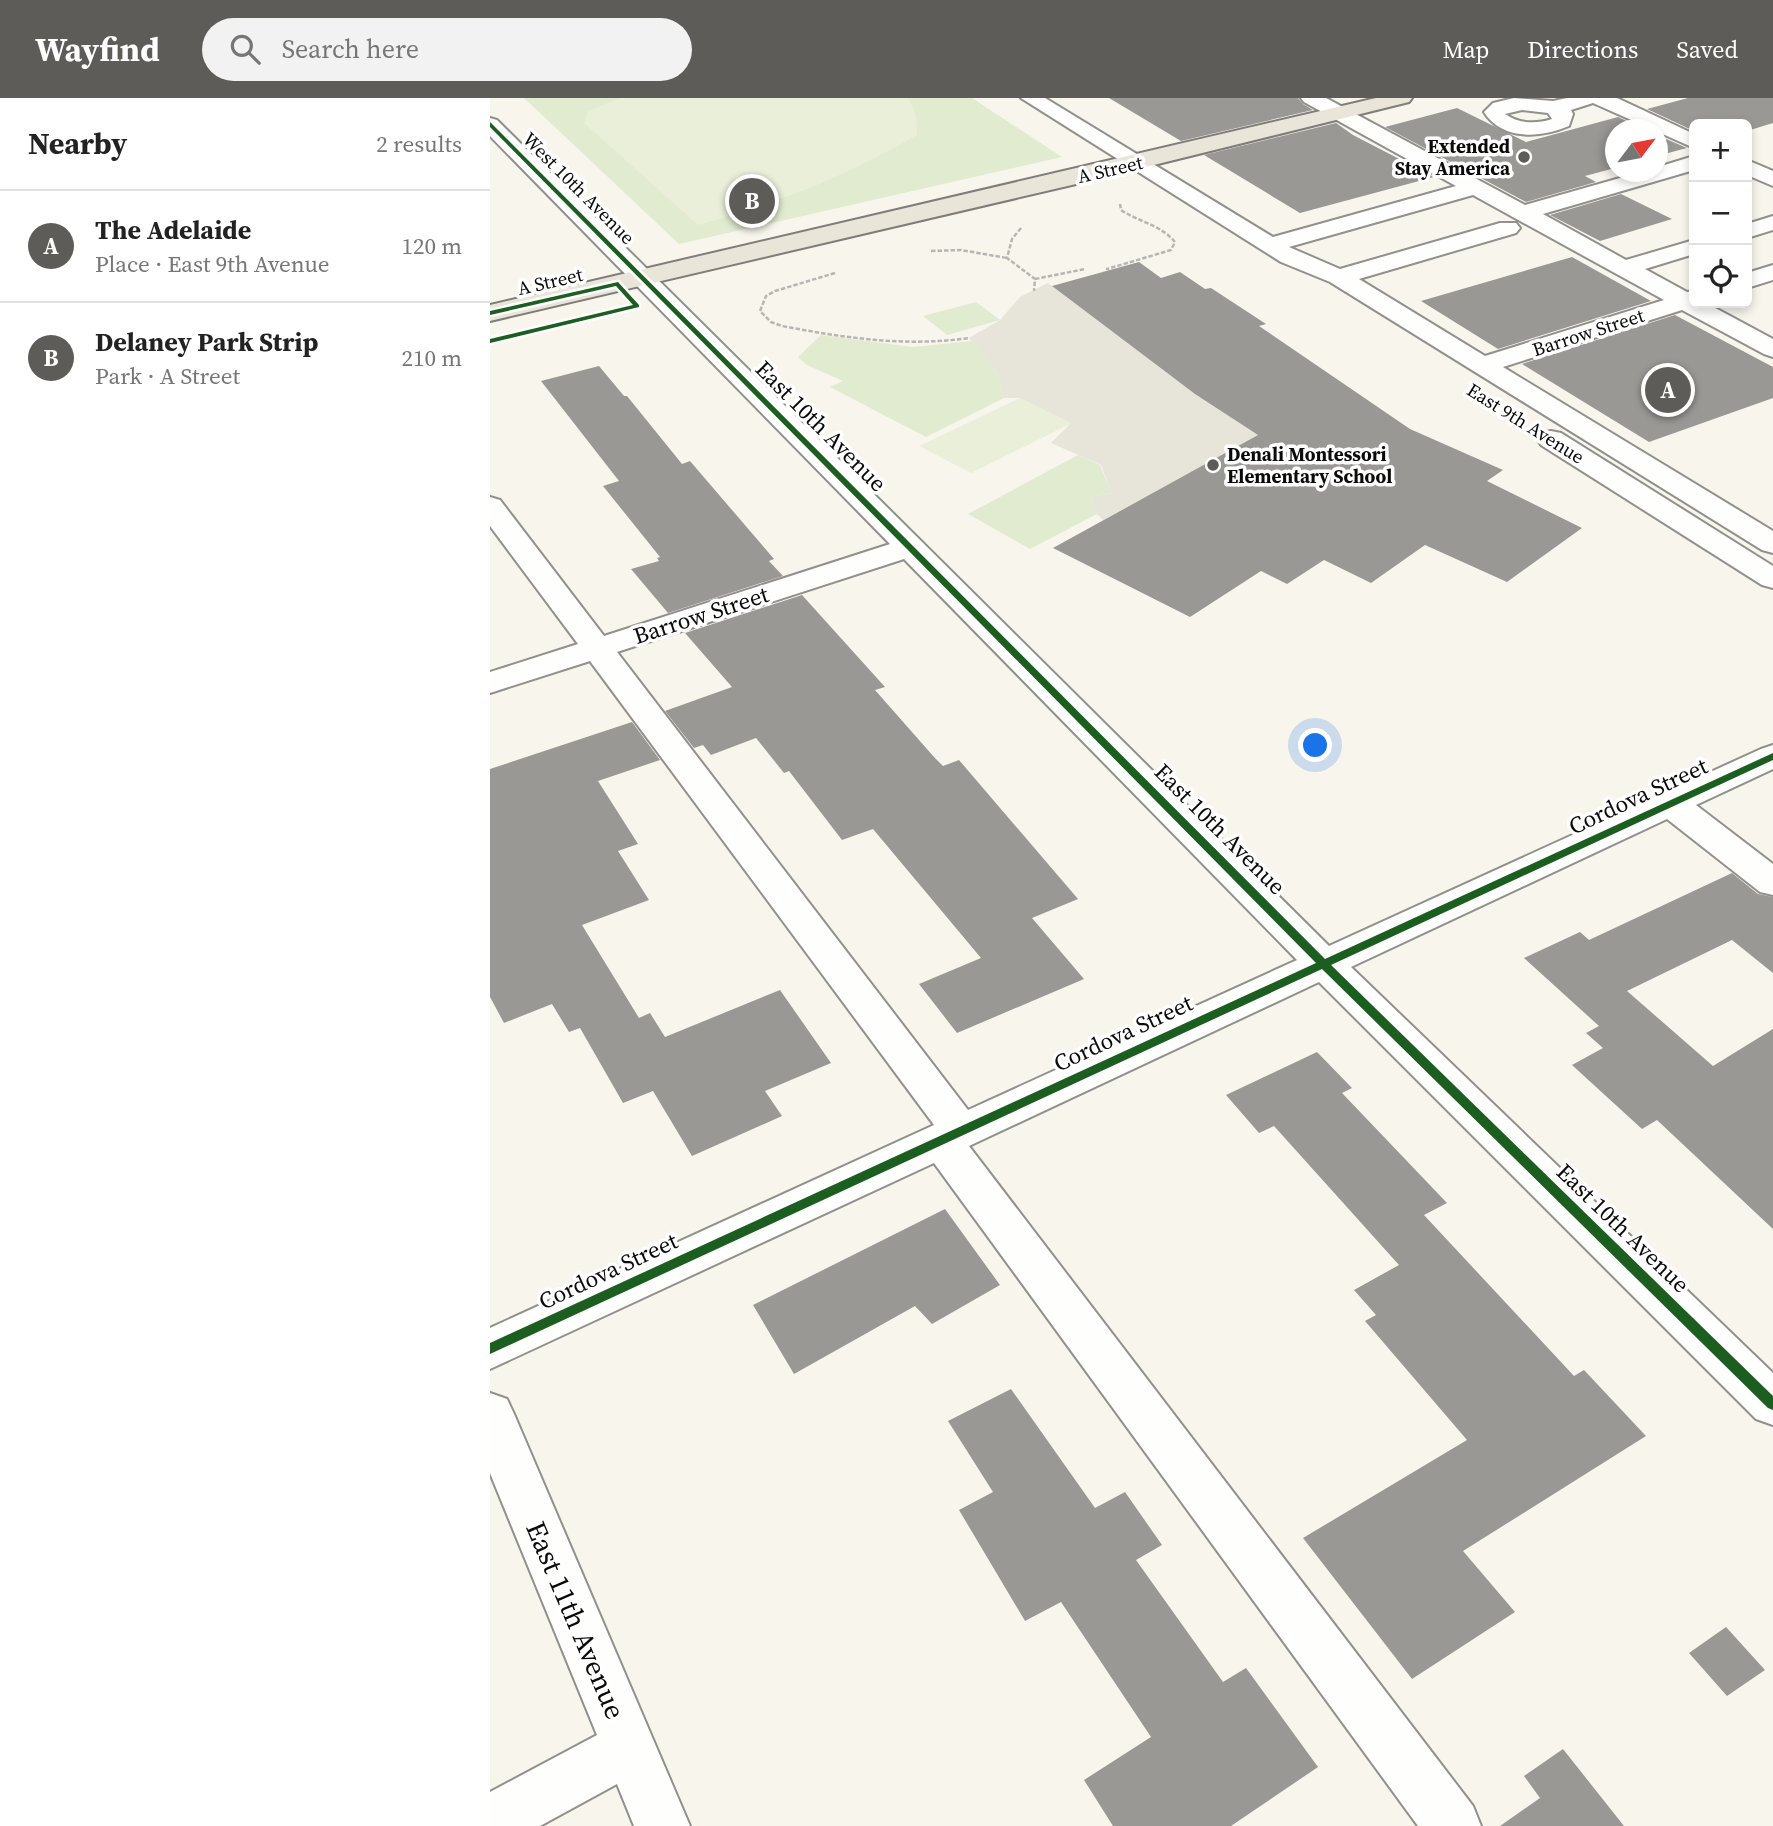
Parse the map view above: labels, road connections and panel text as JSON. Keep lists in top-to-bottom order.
{
  "streets": {
    "main road": ["A Street"],
    "street": [
      "West 10th Avenue",
      "Barrow Street",
      "East 9th Avenue",
      "East 10th Avenue",
      "Cordova Street",
      "East 11th Avenue"
    ]
  },
  "crossings": [
    ["A Street", "West 10th Avenue"],
    ["A Street", "East 9th Avenue"],
    ["A Street", "East 10th Avenue"],
    ["West 10th Avenue", "East 10th Avenue"],
    ["Barrow Street", "East 9th Avenue"],
    ["Barrow Street", "East 10th Avenue"],
    ["East 10th Avenue", "Cordova Street"]
  ],
  "places": ["Extended Stay America", "Denali Montessori Elementary School"],
  "north": "top right",
  "page": {
    "header": "Wayfind",
    "search": "Search here",
    "nav": ["Map", "Directions", "Saved"],
    "heading": ["Nearby", "2 results"],
    "map_buttons": ["+", "−"],
    "pins": ["B", "A"],
    "list": [
      {
        "mark": "A",
        "name": "The Adelaide",
        "note": "Place · East 9th Avenue",
        "value": "120 m"
      },
      {
        "mark": "B",
        "name": "Delaney Park Strip",
        "note": "Park · A Street",
        "value": "210 m"
      }
    ]
  }
}
